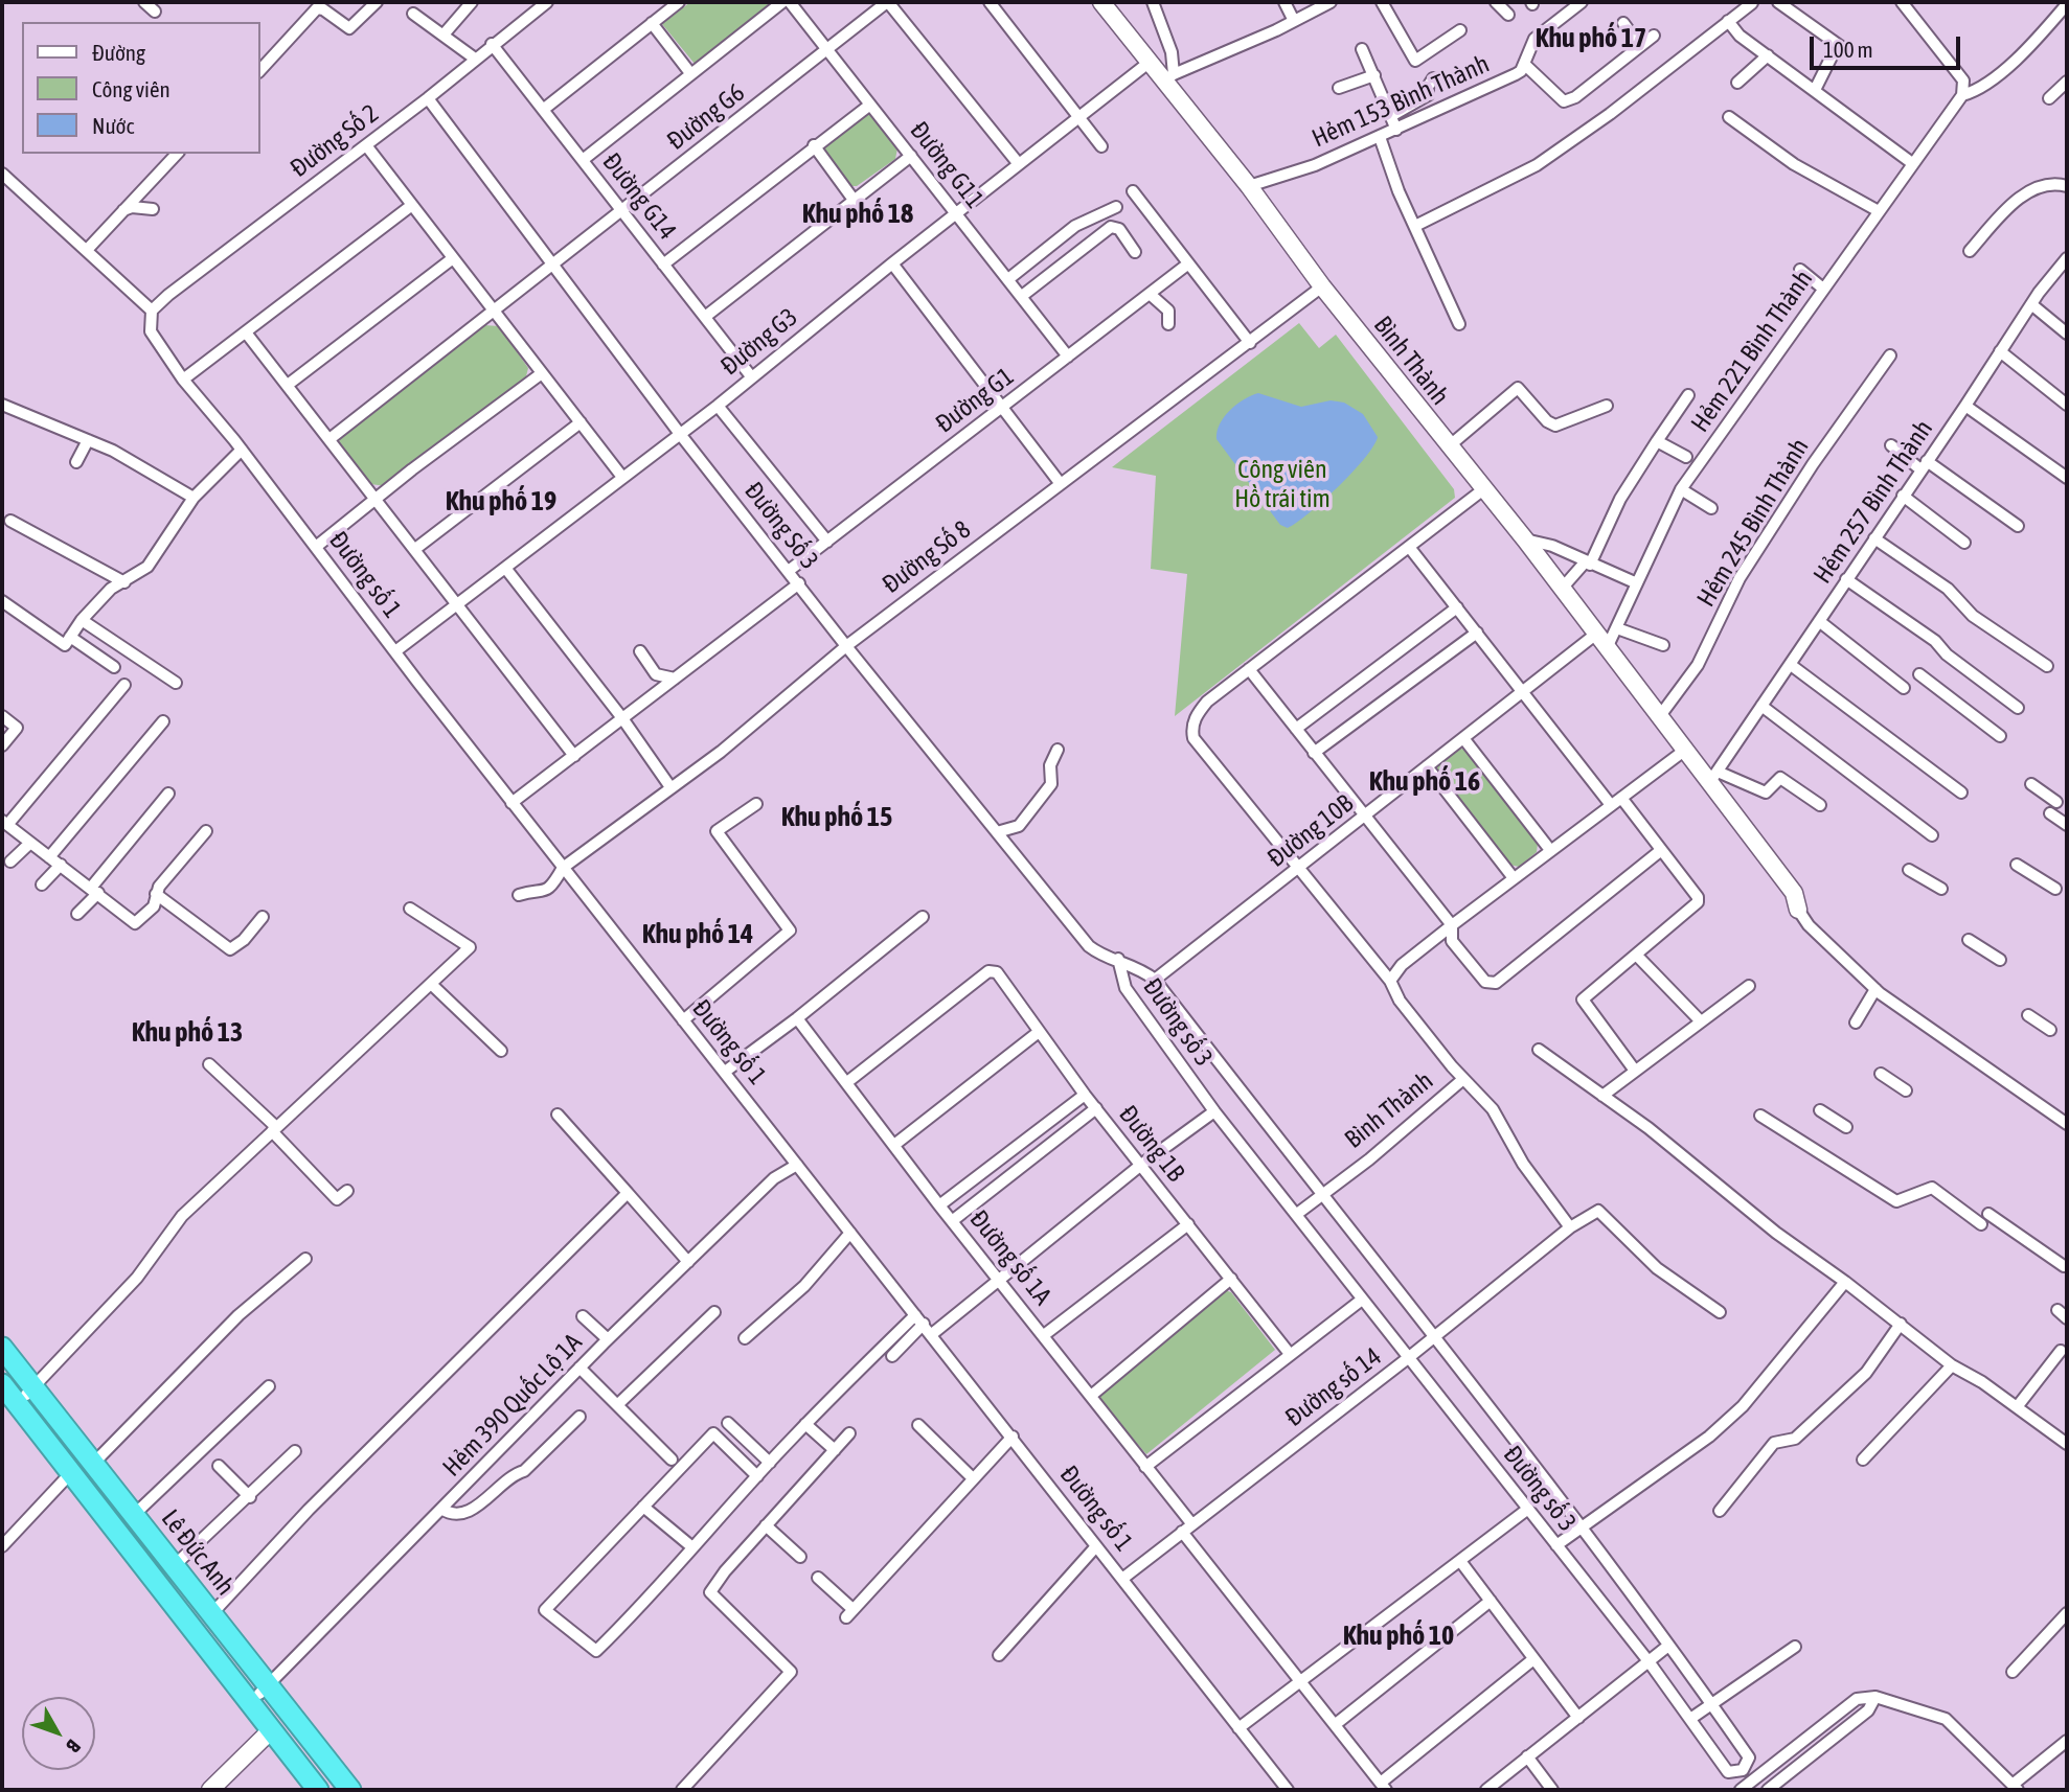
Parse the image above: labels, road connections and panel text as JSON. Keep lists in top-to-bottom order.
{
  "streets": {
    "highway": ["Lê Đức Anh"],
    "street": [
      "Hẻm 153 Bình Thành",
      "Đường G6",
      "Đường Số 2",
      "Đường G11",
      "Đường G14",
      "Đường G3",
      "Hẻm 221 Bình Thành",
      "Bình Thành",
      "Đường G1",
      "Hẻm 257 Bình Thành",
      "Hẻm 245 Bình Thành",
      "Đường Số 3",
      "Đường Số 8",
      "Đường số 1",
      "Đường 10B",
      "Đường số 3",
      "Đường 1B",
      "Đường số 1A",
      "Đường số 14",
      "Hẻm 390 Quốc Lộ 1A"
    ]
  },
  "crossings": [
    ["Hẻm 153 Bình Thành", "Bình Thành"],
    ["Đường G6", "Đường G11"],
    ["Đường G6", "Đường G14"],
    ["Đường G6", "Đường Số 3"],
    ["Đường Số 2", "Đường G14"],
    ["Đường Số 2", "Đường Số 3"],
    ["Đường Số 2", "Đường số 1"],
    ["Đường G11", "Đường G3"],
    ["Đường G11", "Đường G1"],
    ["Đường G14", "Đường G3"],
    ["Đường G3", "Bình Thành"],
    ["Đường G3", "Đường Số 3"],
    ["Đường G3", "Đường số 1"],
    ["Hẻm 221 Bình Thành", "Bình Thành"],
    ["Bình Thành", "Hẻm 257 Bình Thành"],
    ["Bình Thành", "Hẻm 245 Bình Thành"],
    ["Bình Thành", "Đường Số 8"],
    ["Bình Thành", "Đường 10B"],
    ["Bình Thành", "Đường số 3"],
    ["Đường G1", "Đường Số 3"],
    ["Đường Số 3", "Đường Số 8"],
    ["Đường Số 3", "Đường số 3"],
    ["Đường Số 8", "Đường số 1"],
    ["Đường số 1", "Đường số 14"],
    ["Đường số 1", "Hẻm 390 Quốc Lộ 1A"],
    ["Đường 10B", "Đường số 3"],
    ["Đường số 3", "Đường số 14"],
    ["Đường 1B", "Đường số 1A"],
    ["Đường số 1A", "Đường số 14"],
    ["Hẻm 390 Quốc Lộ 1A", "Lê Đức Anh"]
  ],
  "districts": [
    "Khu phố 17",
    "Khu phố 18",
    "Khu phố 19",
    "Khu phố 16",
    "Khu phố 15",
    "Khu phố 14",
    "Khu phố 13",
    "Khu phố 10"
  ],
  "parks": ["Công viên Hồ trái tim"],
  "legend": ["Đường", "Công viên", "Nước"],
  "scale_bar": "100 m",
  "north": "bottom right"
}
